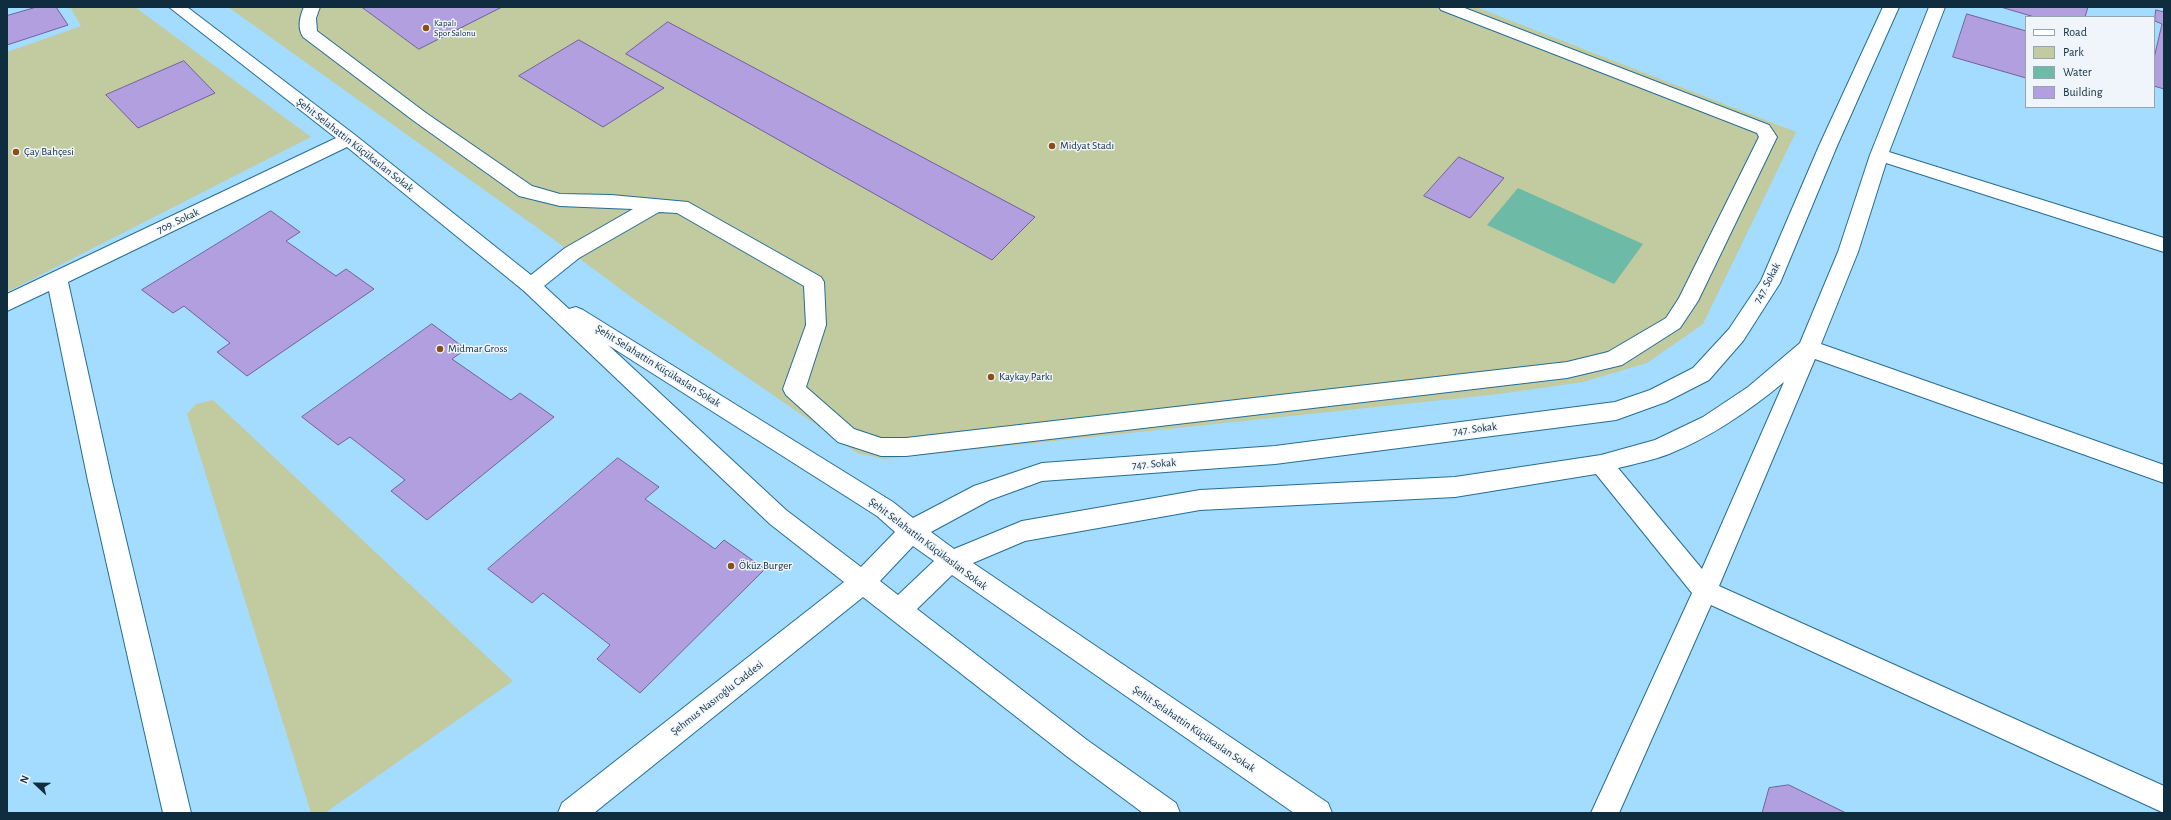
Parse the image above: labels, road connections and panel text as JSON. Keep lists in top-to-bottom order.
{
  "streets": {
    "street": [
      "Şehit Selahattin Küçükaslan Sokak",
      "709. Sokak",
      "747. Sokak",
      "Şehmus Nasıroğlu Caddesi"
    ]
  },
  "crossings": [
    ["Şehit Selahattin Küçükaslan Sokak", "709. Sokak"],
    ["Şehit Selahattin Küçükaslan Sokak", "747. Sokak"],
    ["Şehit Selahattin Küçükaslan Sokak", "Şehmus Nasıroğlu Caddesi"],
    ["747. Sokak", "Şehmus Nasıroğlu Caddesi"]
  ],
  "places": [
    "Kapalı Spor Salonu",
    "Midyat Stadı",
    "Çay Bahçesi",
    "Midmar Gross",
    "Kaykay Parkı",
    "Öküz Burger"
  ],
  "legend": [
    "Road",
    "Park",
    "Water",
    "Building"
  ],
  "north": "left"
}
